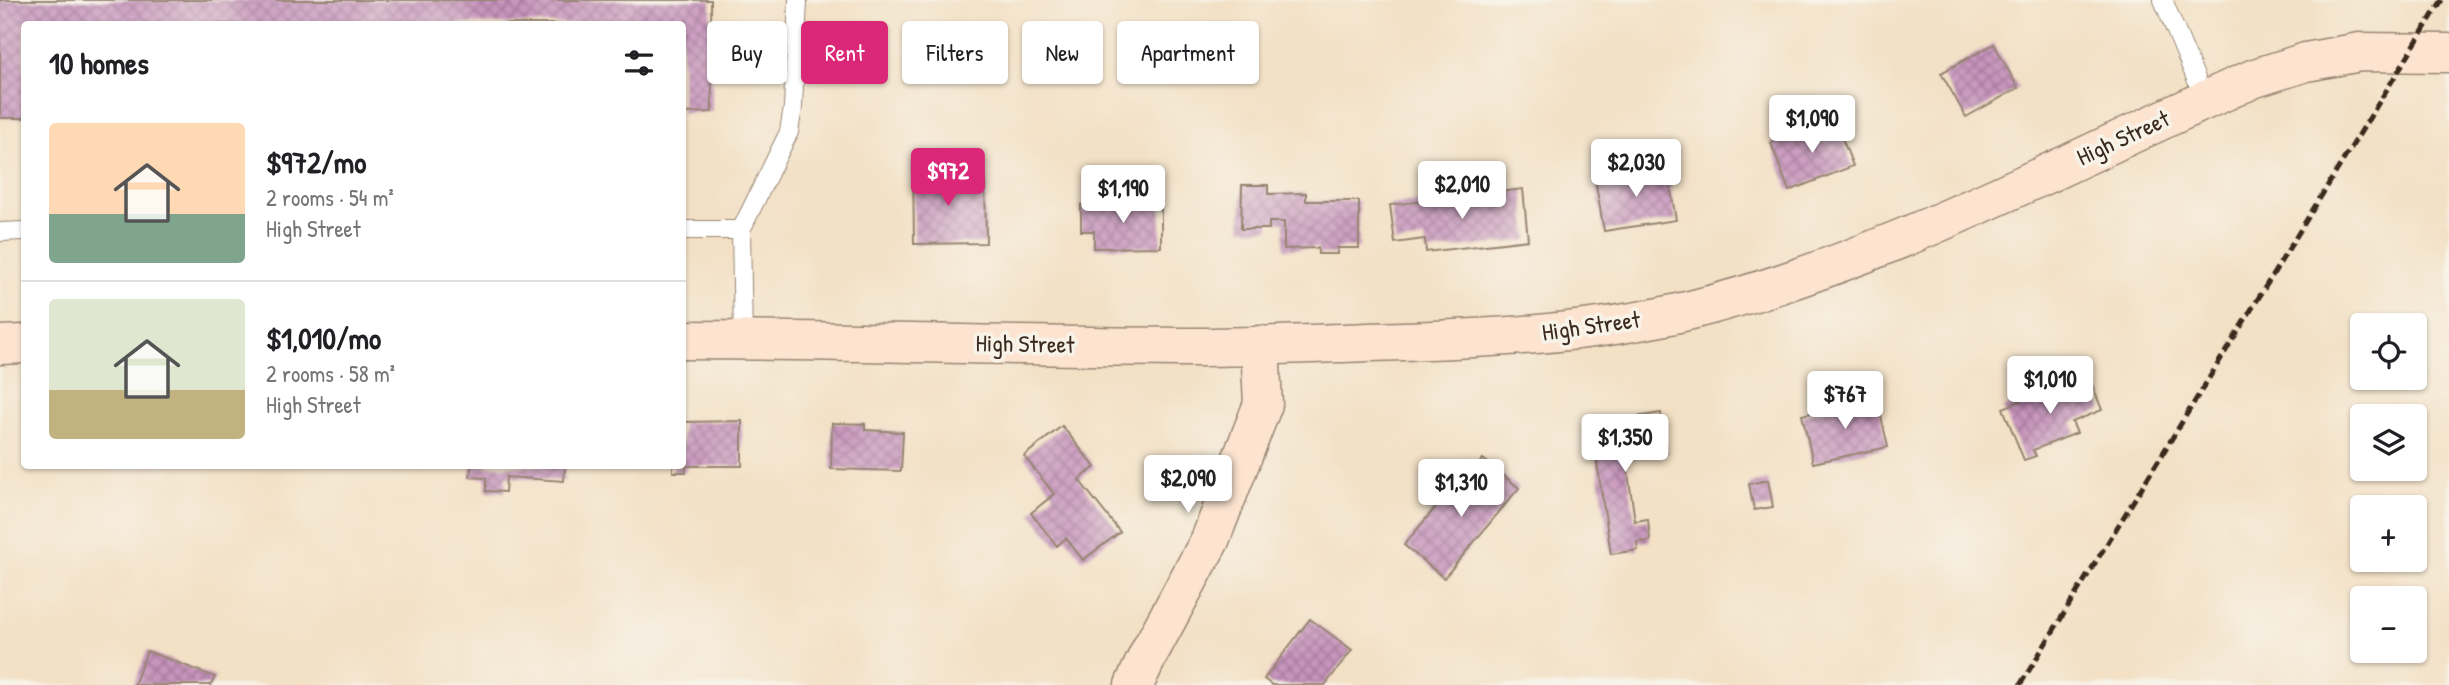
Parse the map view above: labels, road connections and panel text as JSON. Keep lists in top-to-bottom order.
{
  "streets": {
    "main road": ["High Street"]
  },
  "page": {
    "chip": [
      "Buy",
      "Rent",
      "Filters",
      "New",
      "Apartment"
    ],
    "heading": "10 homes",
    "price": [
      "$1,090",
      "$2,030",
      "$972",
      "$2,010",
      "$1,190",
      "$1,010",
      "$767",
      "$1,350",
      "$2,090",
      "$1,310"
    ],
    "list": [
      {
        "name": "$972/mo",
        "note": "2 rooms · 54 m² · High Street"
      },
      {
        "name": "$1,010/mo",
        "note": "2 rooms · 58 m² · High Street"
      }
    ],
    "map_buttons": ["+", "−"]
  }
}
